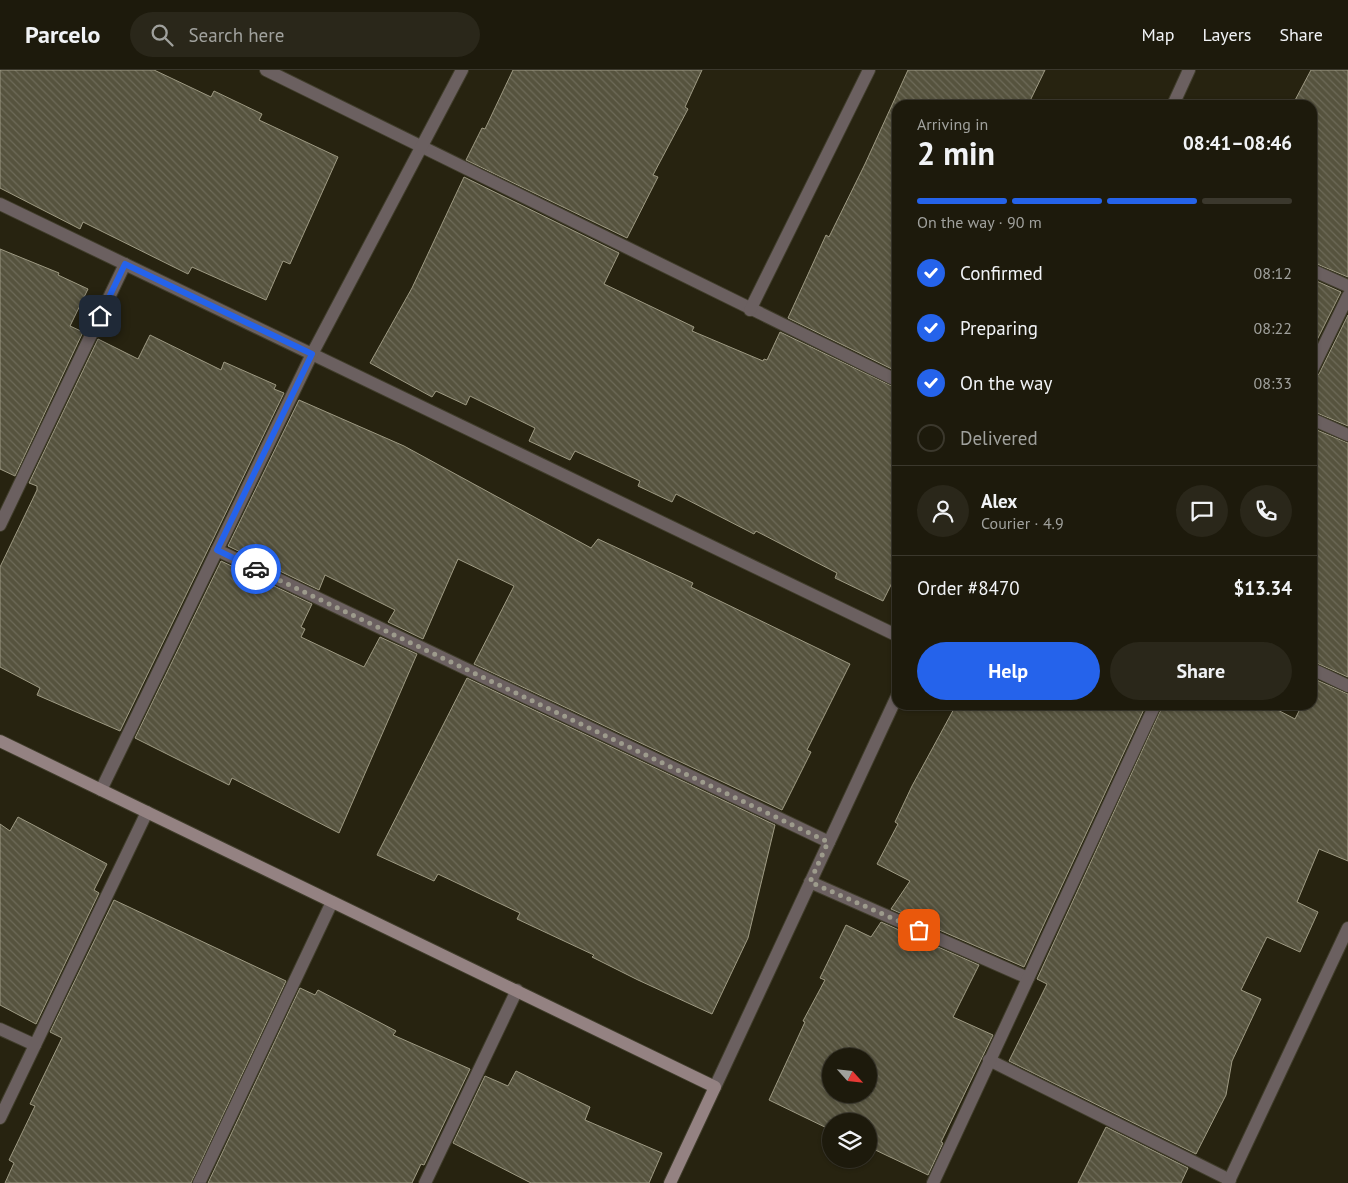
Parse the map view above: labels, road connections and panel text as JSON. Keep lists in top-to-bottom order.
{
  "north": "bottom right",
  "page": {
    "header": "Parcelo",
    "search": "Search here",
    "nav": ["Map", "Layers", "Share"],
    "heading": ["2 min", "Arriving in", "08:41–08:46"],
    "panel": [
      "Alex",
      "Courier · 4.9",
      "Order #8470",
      "$13.34"
    ],
    "bar": "On the way · 90 m",
    "list": [
      ["Confirmed", "08:12"],
      ["Preparing", "08:22"],
      ["On the way", "08:33"],
      "Delivered"
    ],
    "buttons": ["Help", "Share"]
  }
}
